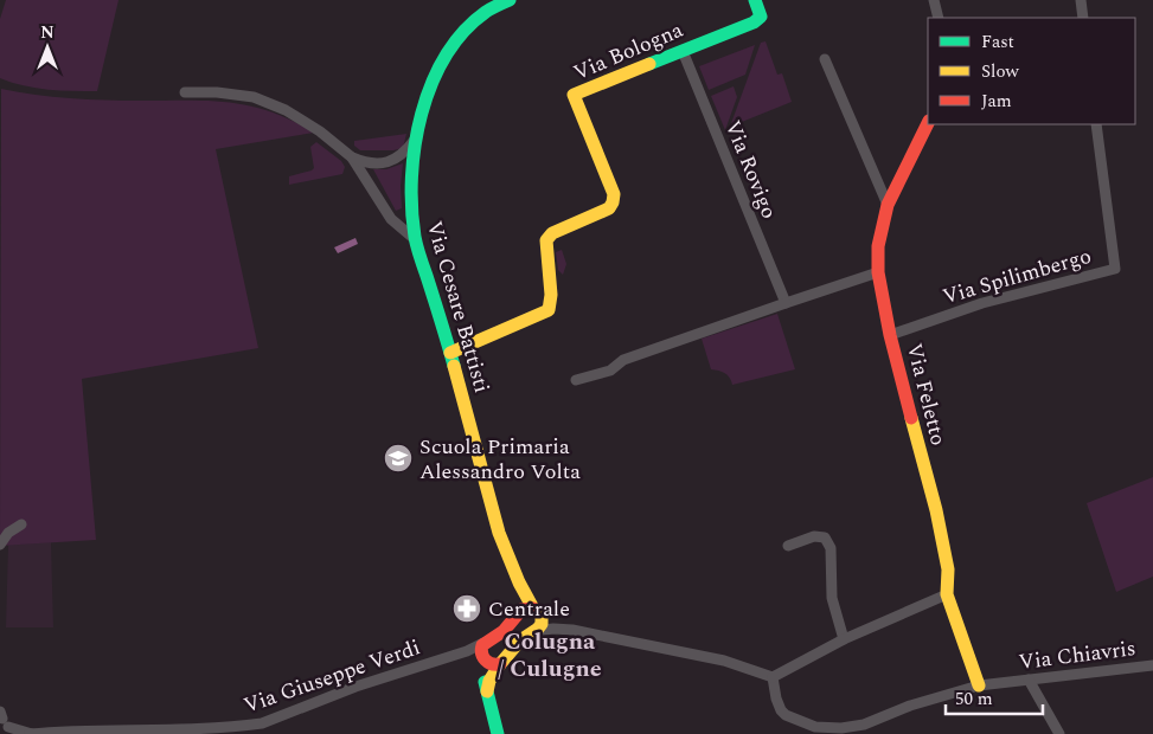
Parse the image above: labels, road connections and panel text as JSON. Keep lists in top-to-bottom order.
{
  "streets": {
    "street": [
      "Via Bologna",
      "Via Rovigo",
      "Via Spilimbergo",
      "Via Cesare Battisti",
      "Via Feletto",
      "Via Chiavris",
      "Via Giuseppe Verdi"
    ]
  },
  "crossings": [
    ["Via Bologna", "Via Rovigo"],
    ["Via Bologna", "Via Cesare Battisti"],
    ["Via Spilimbergo", "Via Feletto"],
    ["Via Feletto", "Via Chiavris"]
  ],
  "districts": ["Colugna / Culugne"],
  "places": {
    "school or university": ["Scuola Primaria Alessandro Volta"],
    "pharmacy": ["Centrale"]
  },
  "legend": ["Fast", "Slow", "Jam"],
  "scale_bar": "50 m",
  "north": "top"
}
